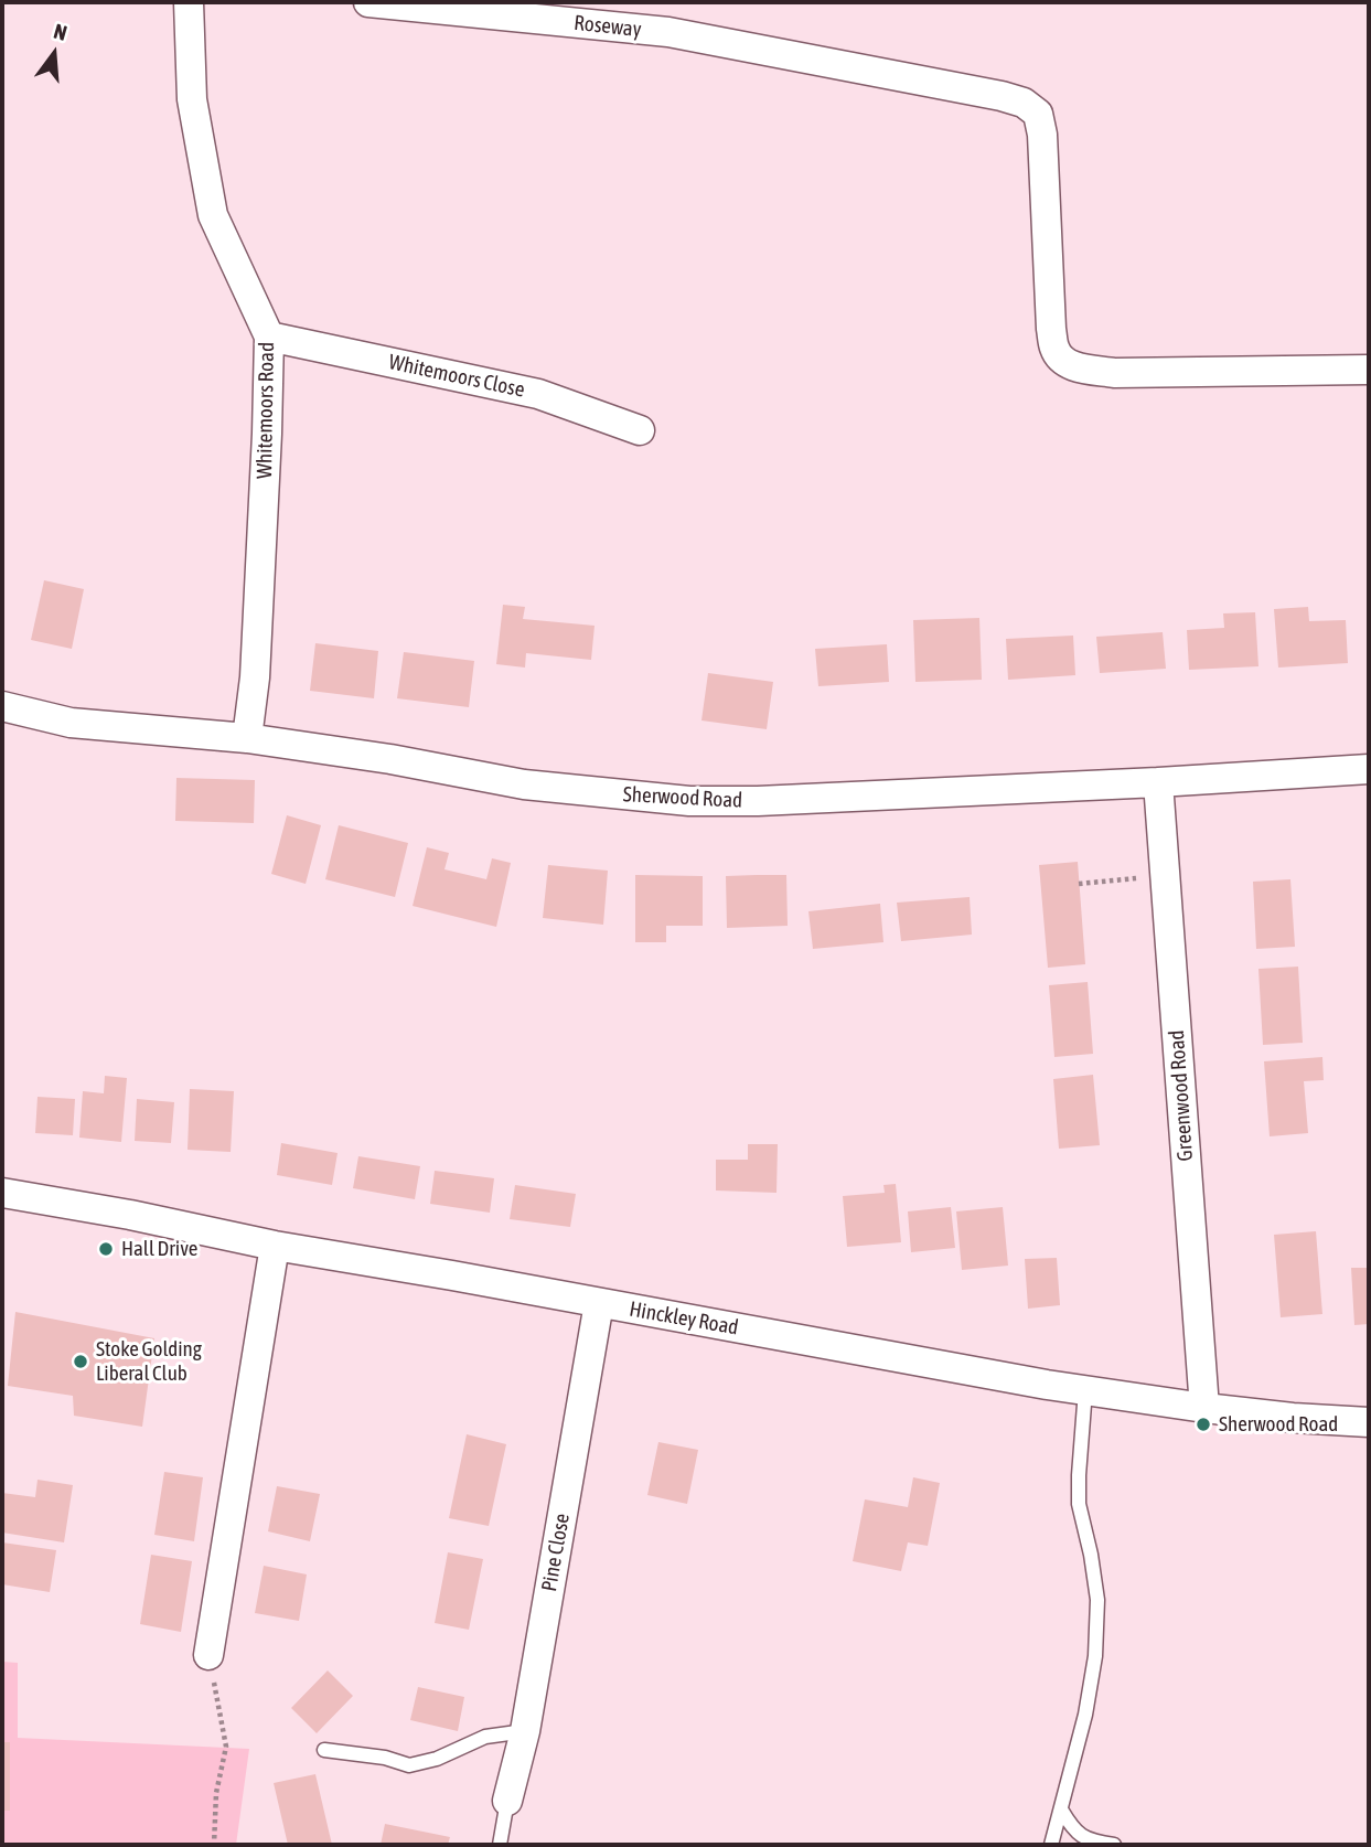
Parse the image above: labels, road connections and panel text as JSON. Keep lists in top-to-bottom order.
{
  "streets": {
    "street": [
      "Roseway",
      "Whitemoors Close",
      "Whitemoors Road",
      "Sherwood Road",
      "Greenwood Road",
      "Hinckley Road",
      "Pine Close"
    ]
  },
  "crossings": [
    ["Whitemoors Close", "Whitemoors Road"],
    ["Whitemoors Road", "Sherwood Road"],
    ["Sherwood Road", "Greenwood Road"],
    ["Greenwood Road", "Hinckley Road"],
    ["Hinckley Road", "Pine Close"]
  ],
  "places": ["Hall Drive", "Stoke Golding Liberal Club", "Sherwood Road"],
  "north": "top"
}
